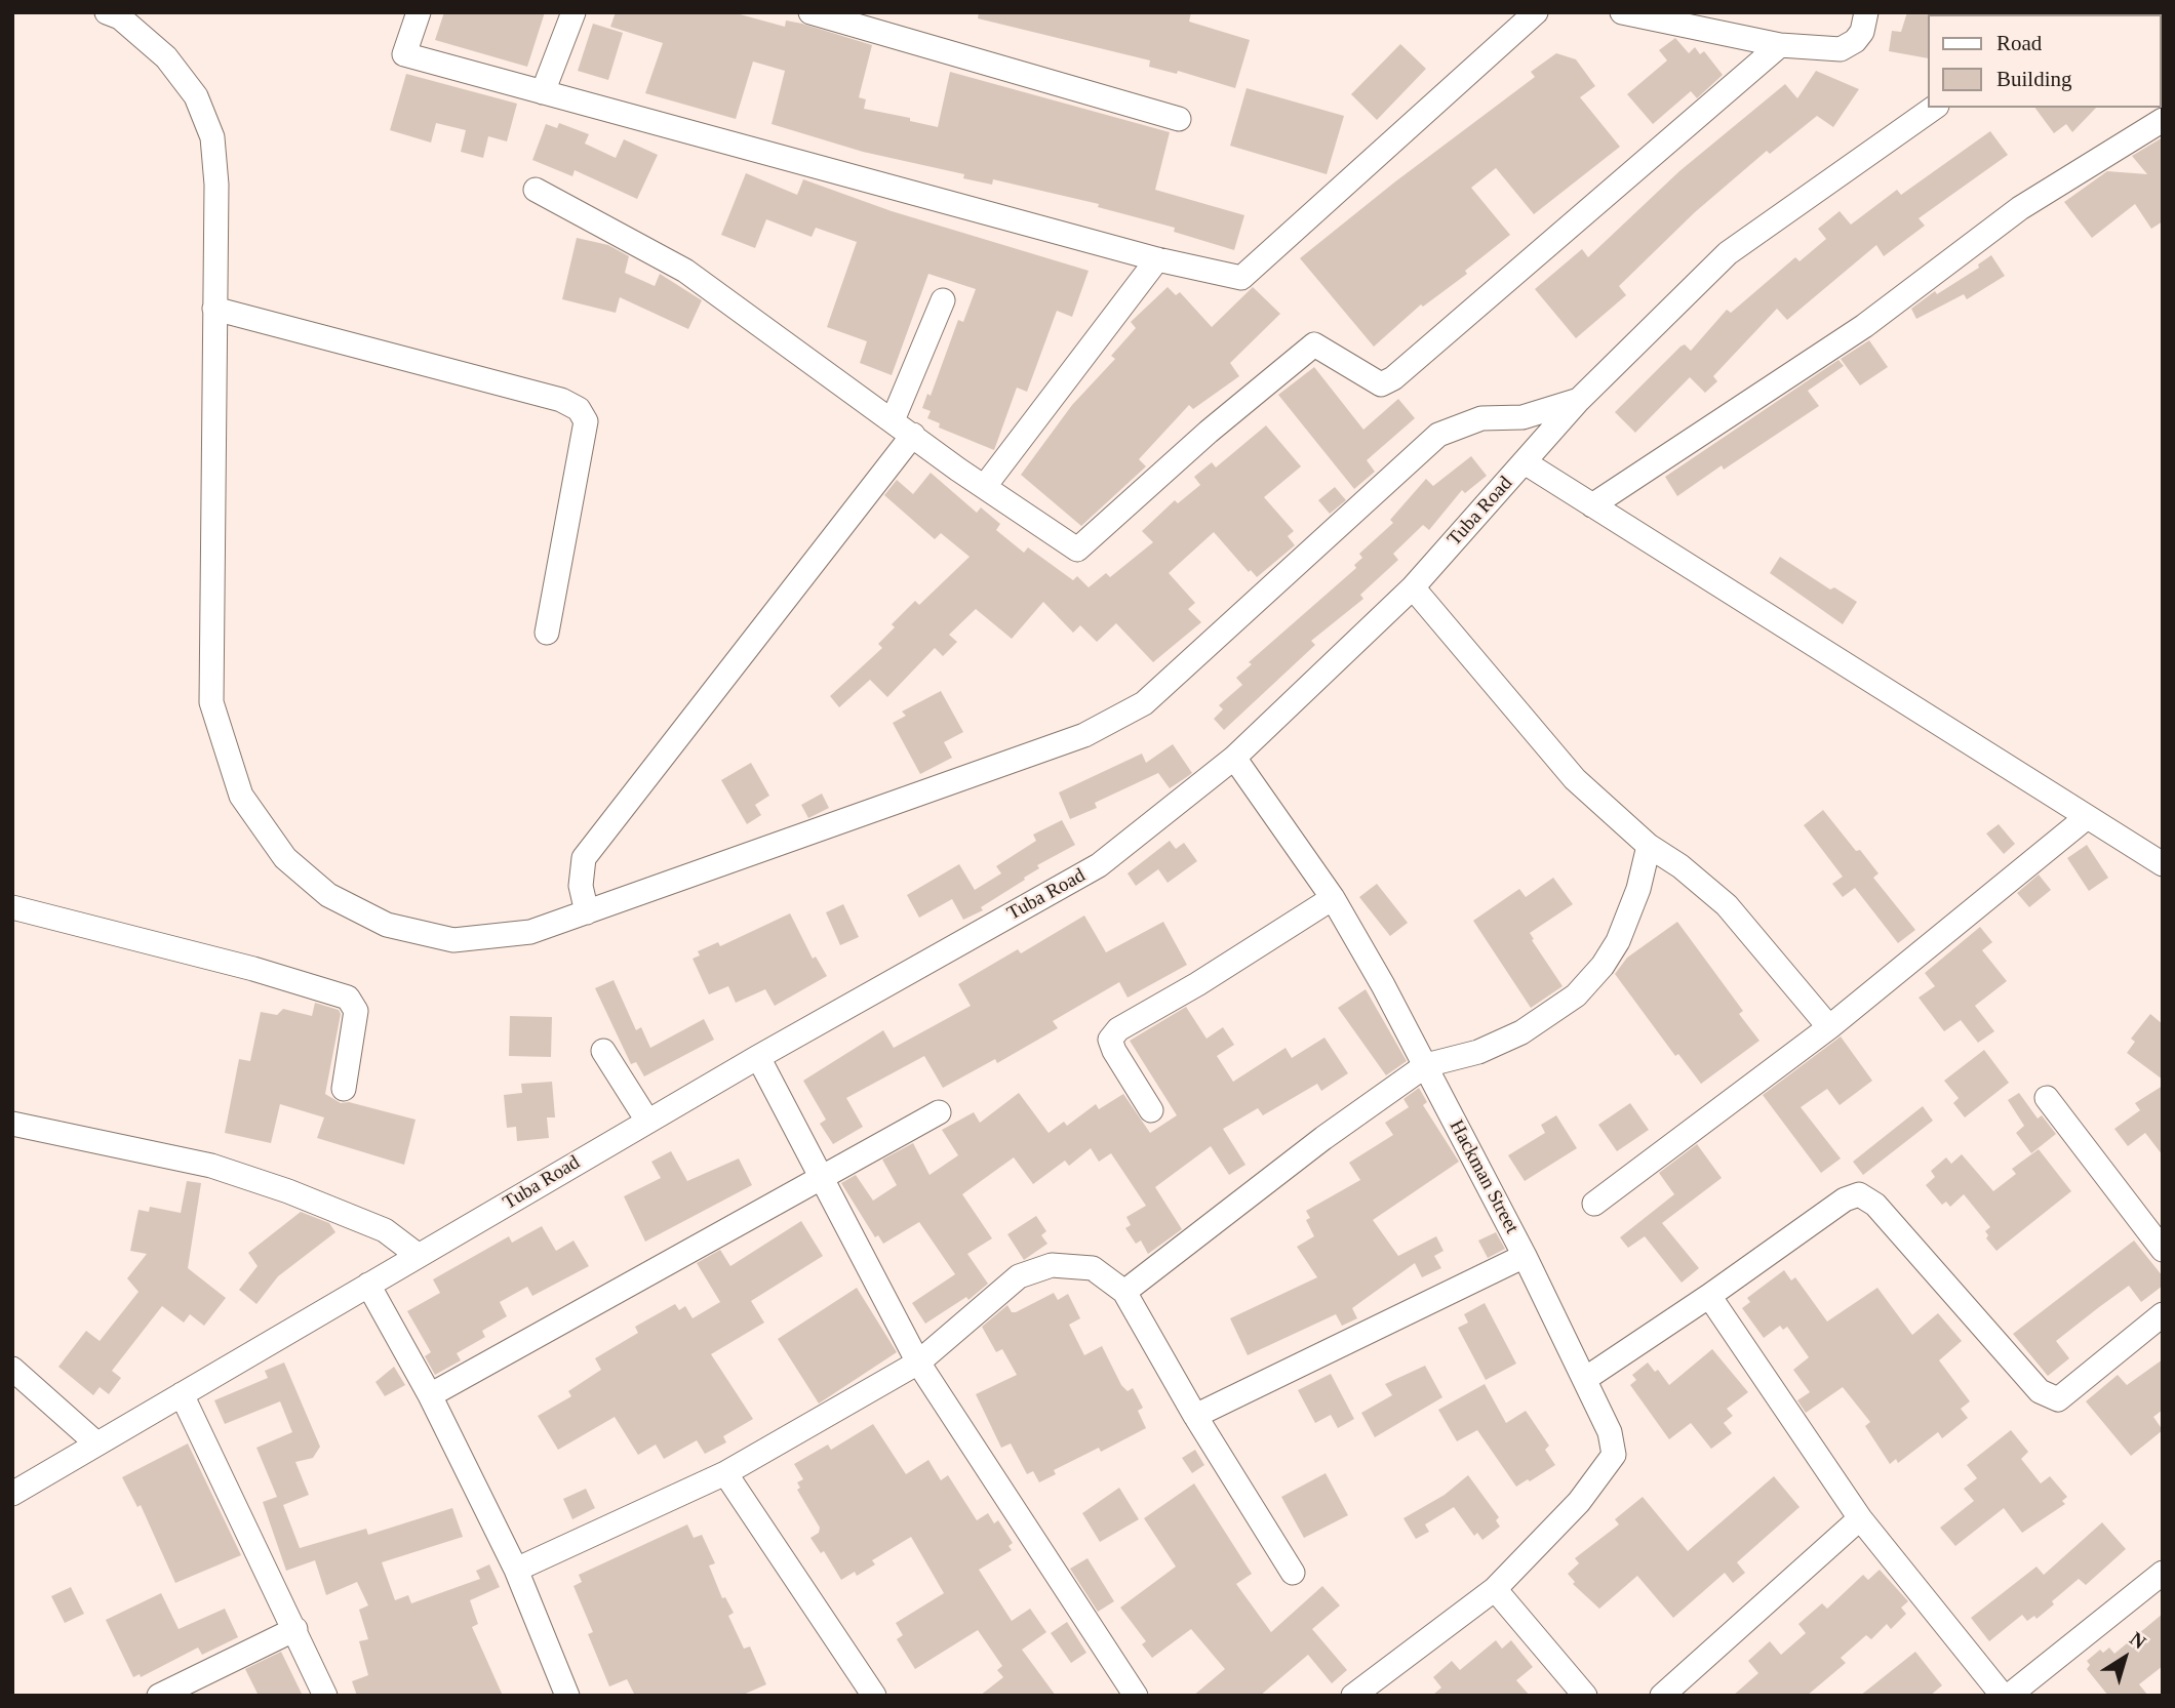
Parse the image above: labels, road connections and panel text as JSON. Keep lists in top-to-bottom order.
{
  "streets": {
    "street": ["Tuba Road", "Hackman Street"]
  },
  "crossings": [
    ["Tuba Road", "Hackman Street"]
  ],
  "legend": ["Road", "Building"],
  "north": "top right"
}
